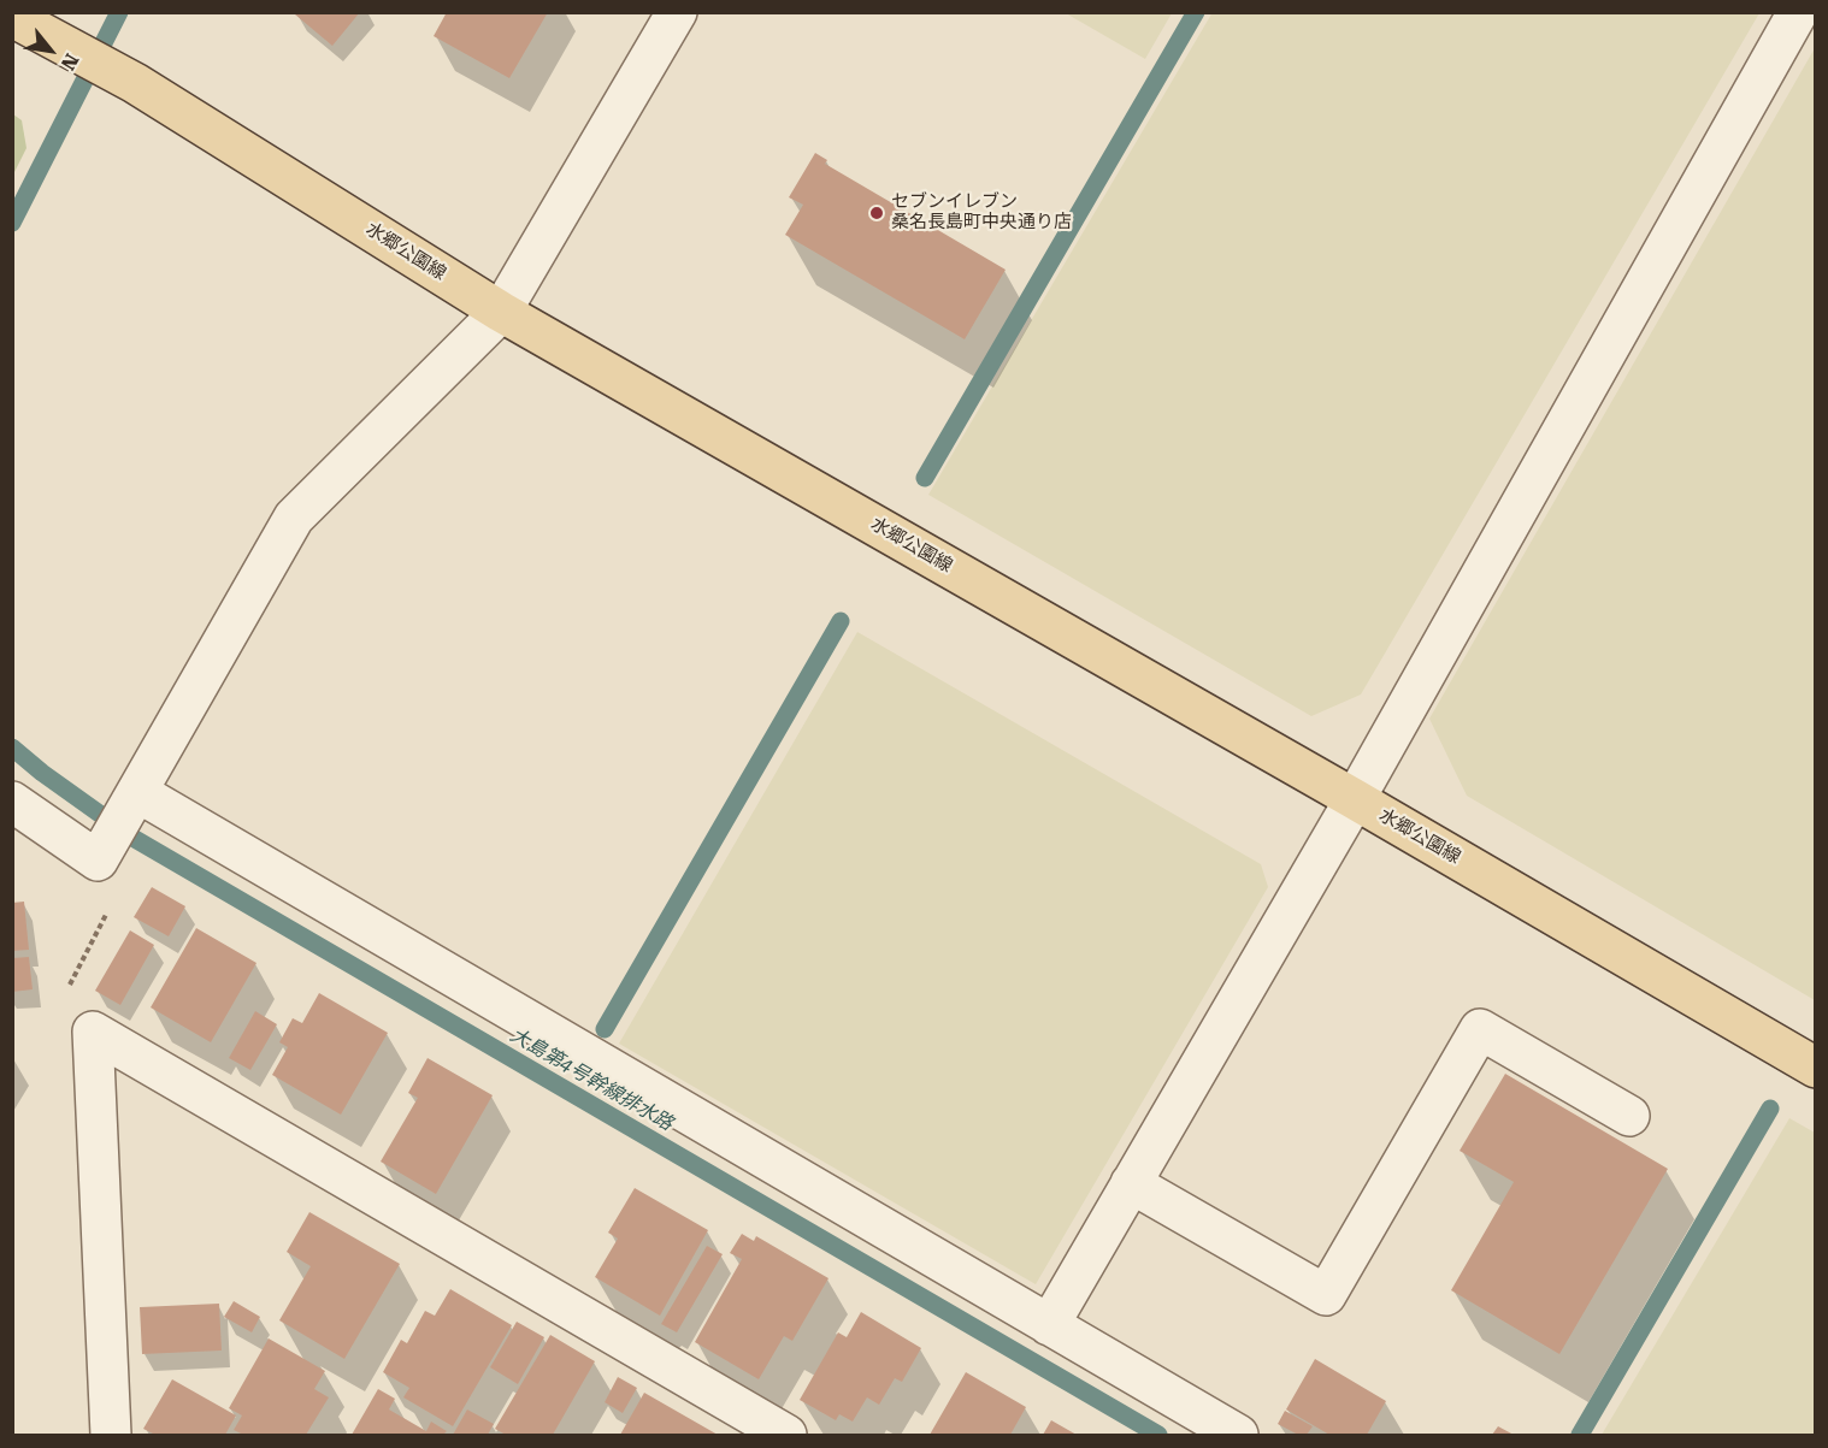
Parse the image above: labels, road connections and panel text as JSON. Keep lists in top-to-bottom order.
{
  "streets": {
    "main road": ["水郷公園線"]
  },
  "water": ["大島第4号幹線排水路"],
  "places": ["セブンイレブン 桑名長島町中央通り店"],
  "north": "bottom right"
}
